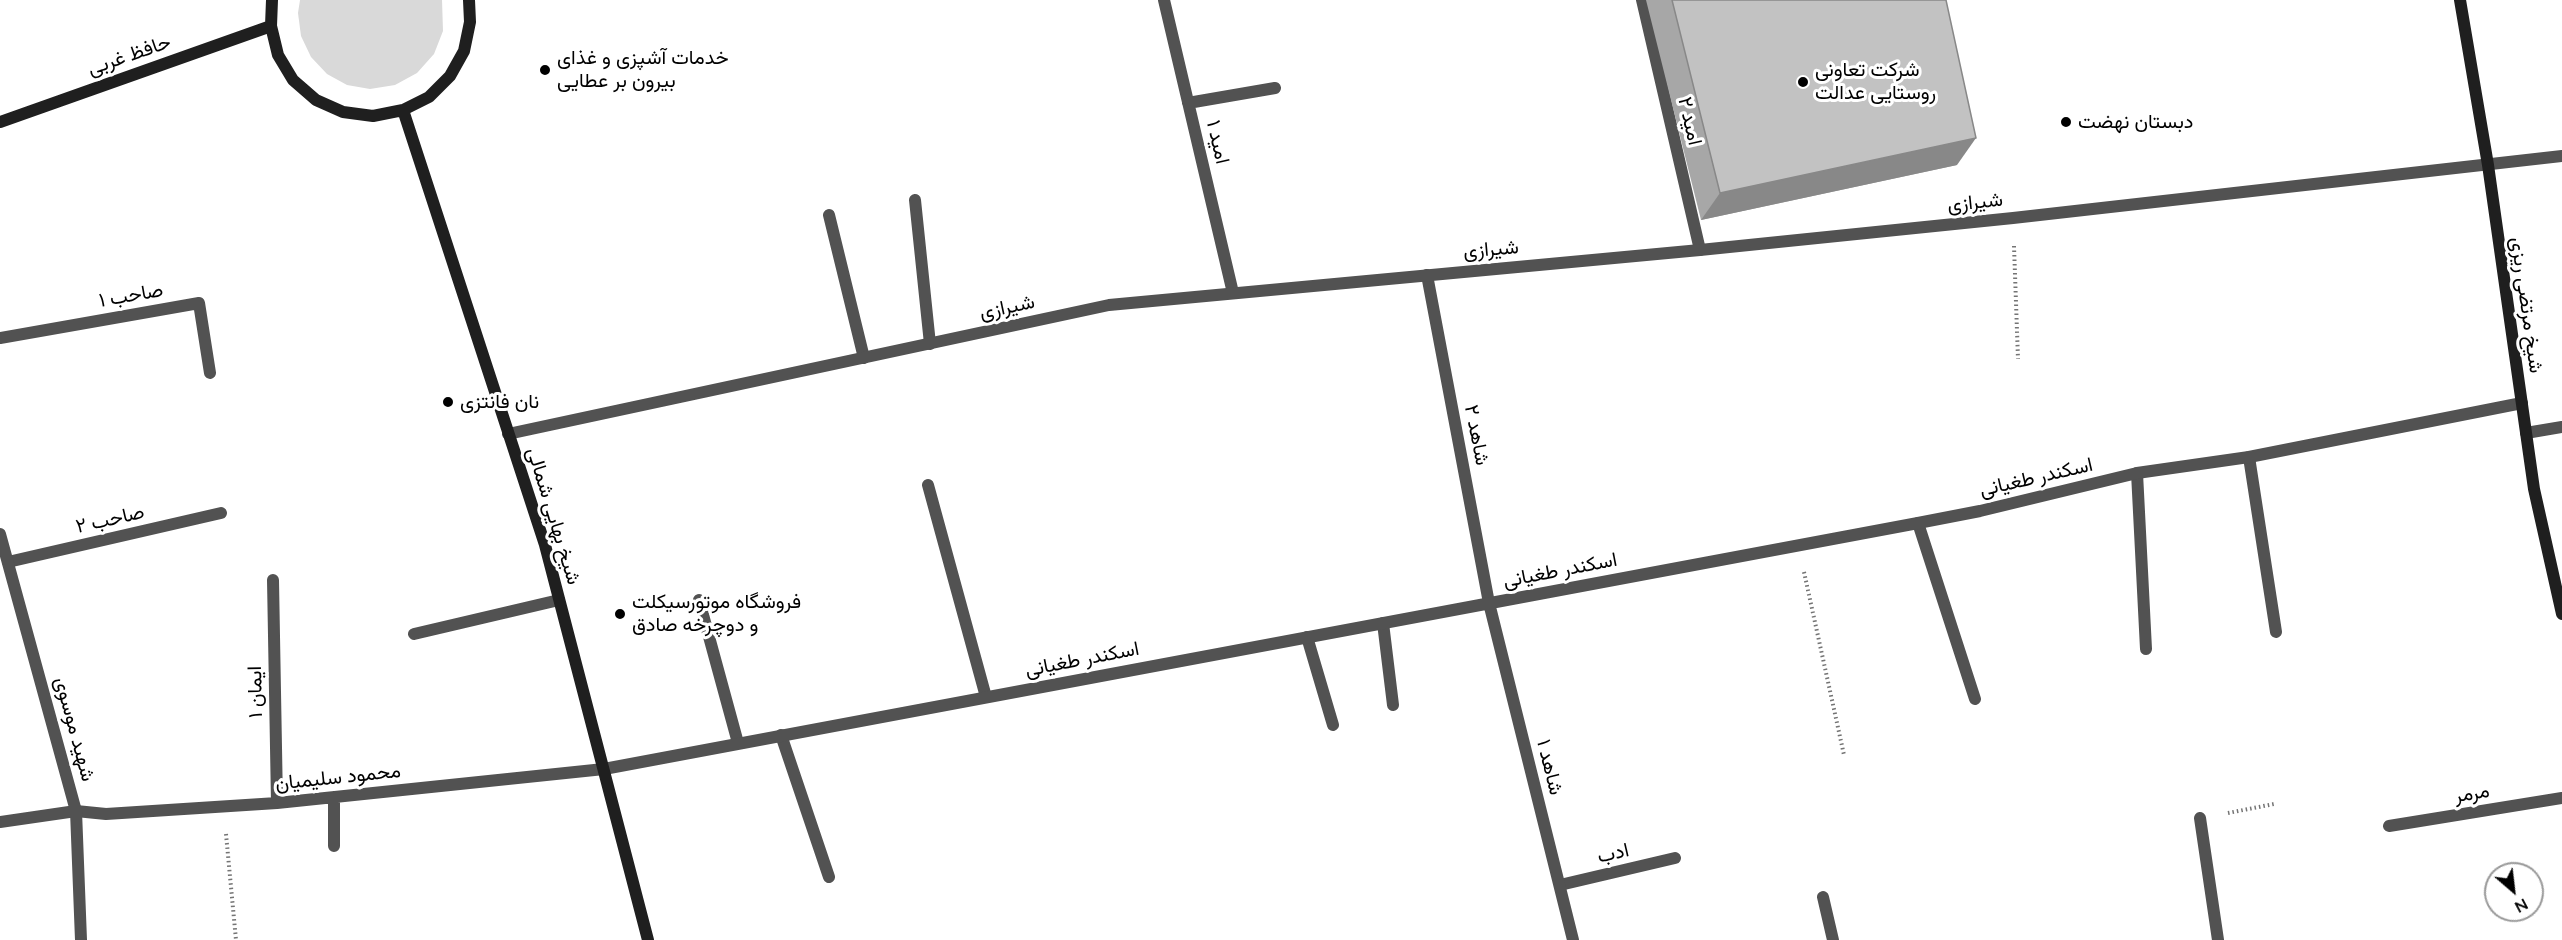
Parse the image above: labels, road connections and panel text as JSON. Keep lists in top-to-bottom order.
{
  "streets": {
    "street": [
      "حافظ غربی",
      "امید ۲",
      "امید ۱",
      "شیرازی",
      "صاحب ۱",
      "شیخ مرتضی ریزی",
      "شاهد ۲",
      "اسکندر طغیانی",
      "شیخ بهایی شمالی",
      "صاحب ۲",
      "ایمان ۱",
      "شهید موسوی",
      "شاهد ۱",
      "محمود سلیمیان",
      "مرمر",
      "ادب"
    ]
  },
  "crossings": [
    ["امید ۲", "شیرازی"],
    ["امید ۱", "شیرازی"],
    ["شیرازی", "شیخ مرتضی ریزی"],
    ["شیرازی", "شاهد ۲"],
    ["شیرازی", "شیخ بهایی شمالی"],
    ["شیخ مرتضی ریزی", "اسکندر طغیانی"],
    ["شاهد ۲", "اسکندر طغیانی"],
    ["شاهد ۲", "شاهد ۱"],
    ["اسکندر طغیانی", "شیخ بهایی شمالی"],
    ["اسکندر طغیانی", "شاهد ۱"],
    ["اسکندر طغیانی", "محمود سلیمیان"],
    ["شیخ بهایی شمالی", "محمود سلیمیان"],
    ["صاحب ۲", "شهید موسوی"],
    ["ایمان ۱", "محمود سلیمیان"],
    ["شهید موسوی", "محمود سلیمیان"],
    ["شاهد ۱", "ادب"]
  ],
  "places": [
    "خدمات آشپزی و غذای بیرون بر عطایی",
    "شرکت تعاونی روستایی عدالت",
    "دبستان نهضت",
    "نان فانتزی",
    "فروشگاه موتورسیکلت و دوچرخه صادق"
  ],
  "north": "bottom right"
}
